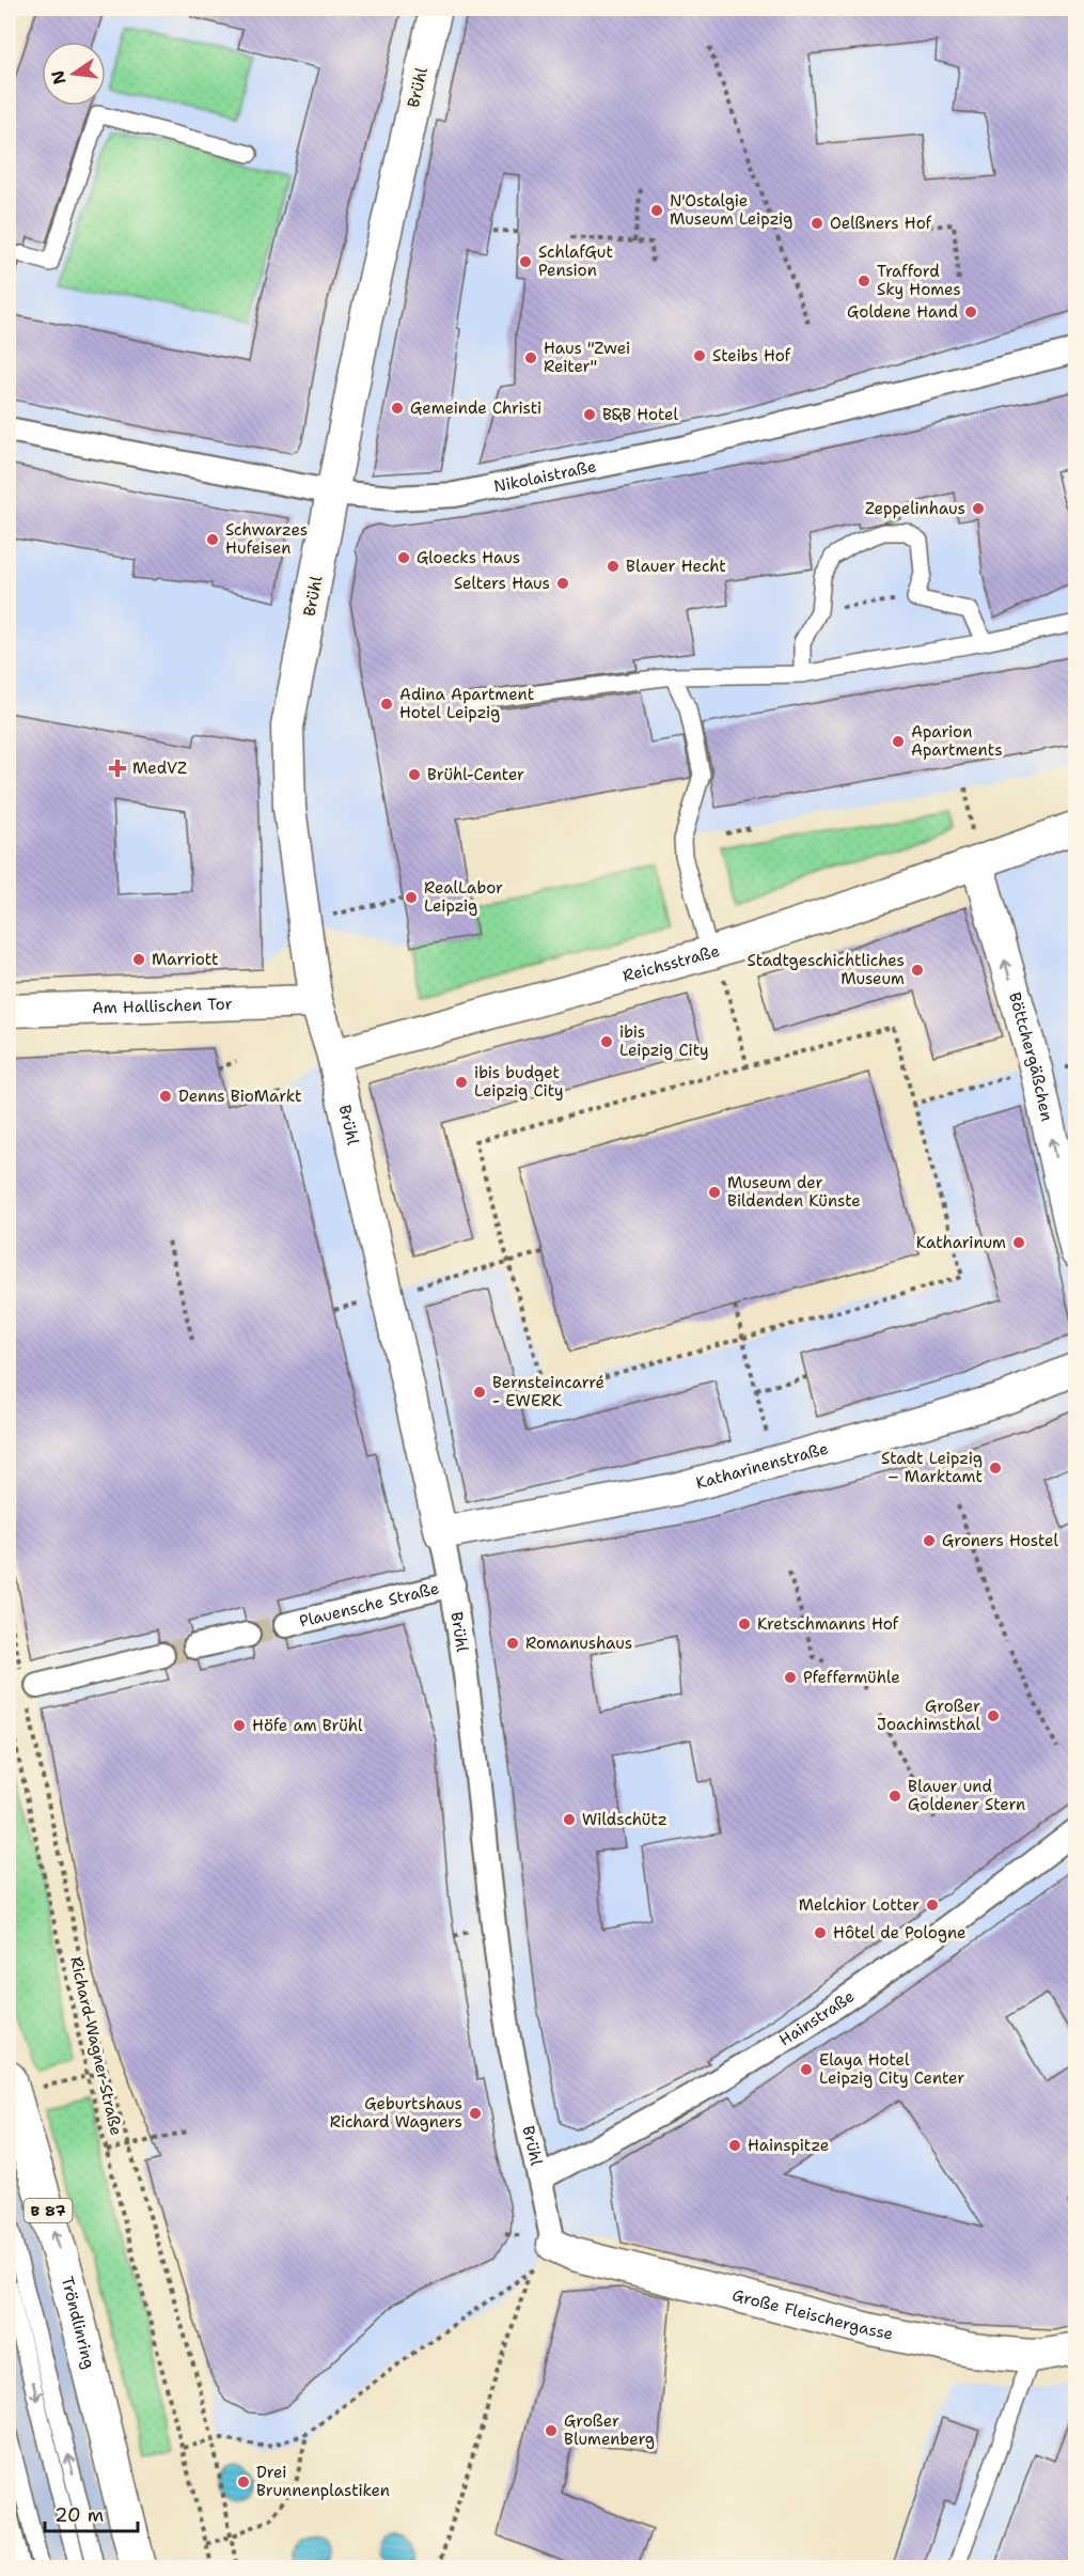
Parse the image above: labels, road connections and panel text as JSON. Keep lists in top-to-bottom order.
{
  "streets": {
    "main road": ["B 87", "Tröndlinring"],
    "street": [
      "Brühl",
      "Nikolaistraße",
      "Reichsstraße",
      "Am Hallischen Tor",
      "Böttchergäßchen",
      "Katharinenstraße",
      "Plauensche Straße",
      "Hainstraße",
      "Große Fleischergasse"
    ],
    "path": ["Richard-Wagner-Straße"]
  },
  "crossings": [
    ["Brühl", "Nikolaistraße"],
    ["Brühl", "Reichsstraße"],
    ["Brühl", "Am Hallischen Tor"],
    ["Brühl", "Katharinenstraße"],
    ["Brühl", "Plauensche Straße"],
    ["Brühl", "Hainstraße"],
    ["Brühl", "Große Fleischergasse"],
    ["Reichsstraße", "Böttchergäßchen"]
  ],
  "one_way": ["Böttchergäßchen", "Tröndlinring"],
  "places": {
    "other": [
      "N'Ostalgie Museum Leipzig",
      "Oelßners Hof",
      "SchlafGut Pension",
      "Trafford Sky Homes",
      "Goldene Hand",
      "Steibs Hof",
      "Haus \"Zwei Reiter\"",
      "Gemeinde Christi",
      "B&B Hotel",
      "Zeppelinhaus",
      "Schwarzes Hufeisen",
      "Gloecks Haus",
      "Blauer Hecht",
      "Selters Haus",
      "Adina Apartment Hotel Leipzig",
      "Aparion Apartments",
      "Brühl-Center",
      "RealLabor Leipzig",
      "Marriott",
      "Stadtgeschichtliches Museum",
      "ibis Leipzig City",
      "ibis budget Leipzig City",
      "Denns BioMarkt",
      "Museum der Bildenden Künste",
      "Katharinum",
      "Bernsteincarré - EWERK",
      "Stadt Leipzig – Marktamt",
      "Groners Hostel",
      "Kretschmanns Hof",
      "Romanushaus",
      "Pfeffermühle",
      "Großer Joachimsthal",
      "Höfe am Brühl",
      "Blauer und Goldener Stern",
      "Wildschütz",
      "Melchior Lotter",
      "Hôtel de Pologne",
      "Elaya Hotel Leipzig City Center",
      "Geburtshaus Richard Wagners",
      "Hainspitze",
      "Großer Blumenberg",
      "Drei Brunnenplastiken"
    ],
    "health": ["MedVZ"]
  },
  "scale_bar": "20 m",
  "north": "left"
}
